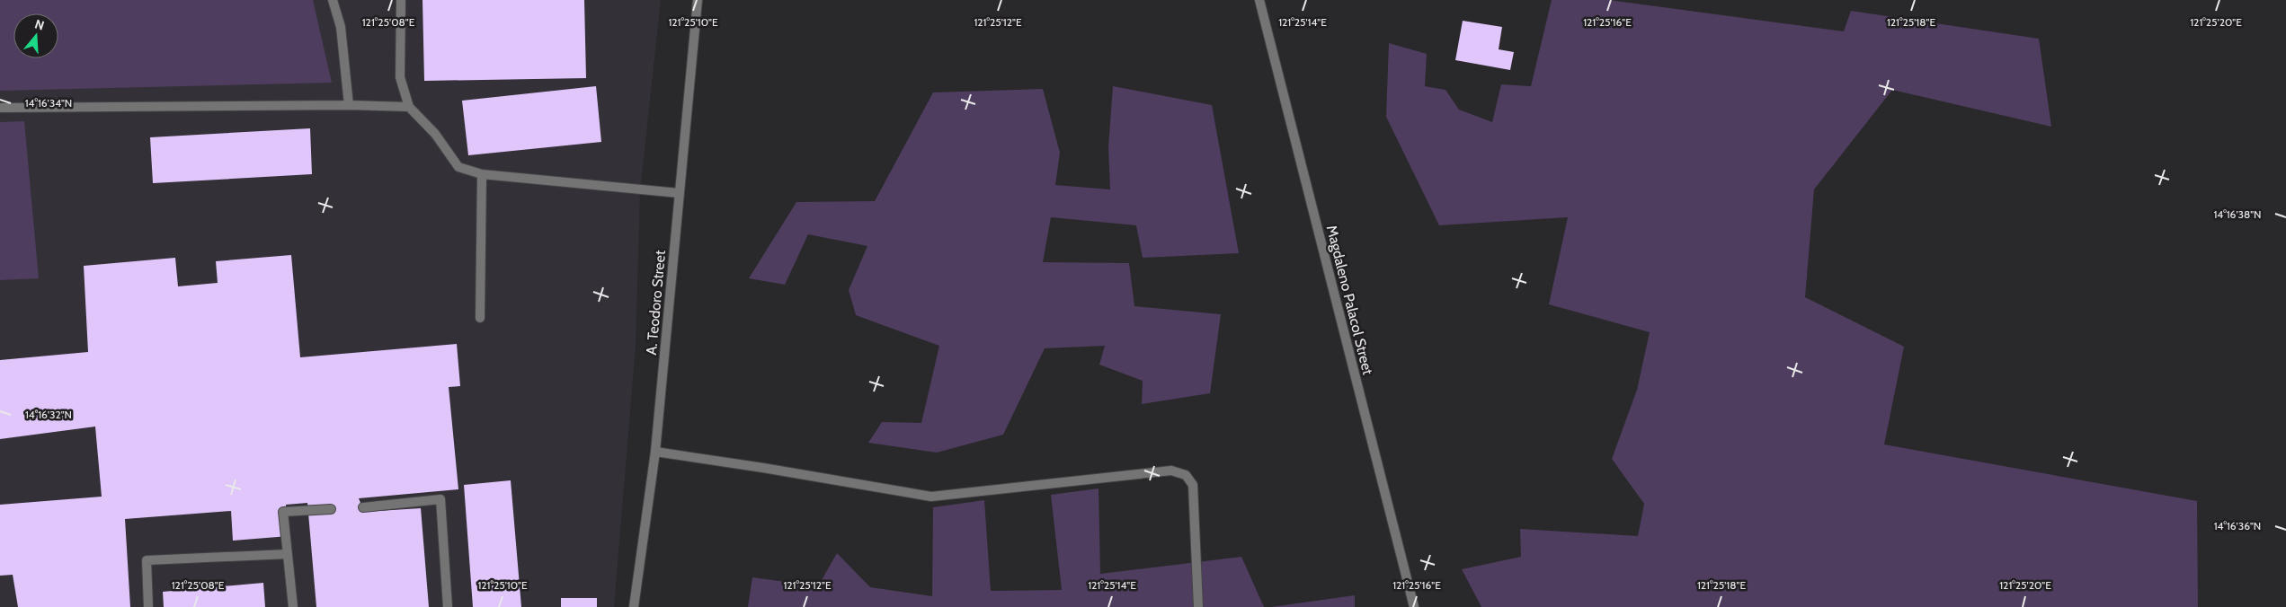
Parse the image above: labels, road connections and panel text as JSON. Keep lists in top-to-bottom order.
{
  "streets": {
    "street": ["Magdaleno Palacol Street", "A. Teodoro Street"]
  },
  "north": "top",
  "coordinates": [
    "121°25'08\"E",
    "121°25'10\"E",
    "121°25'12\"E",
    "121°25'14\"E",
    "121°25'16\"E",
    "121°25'18\"E",
    "121°25'20\"E",
    "14°16'34\"N",
    "14°16'38\"N",
    "14°16'32\"N",
    "14°16'36\"N"
  ]
}
